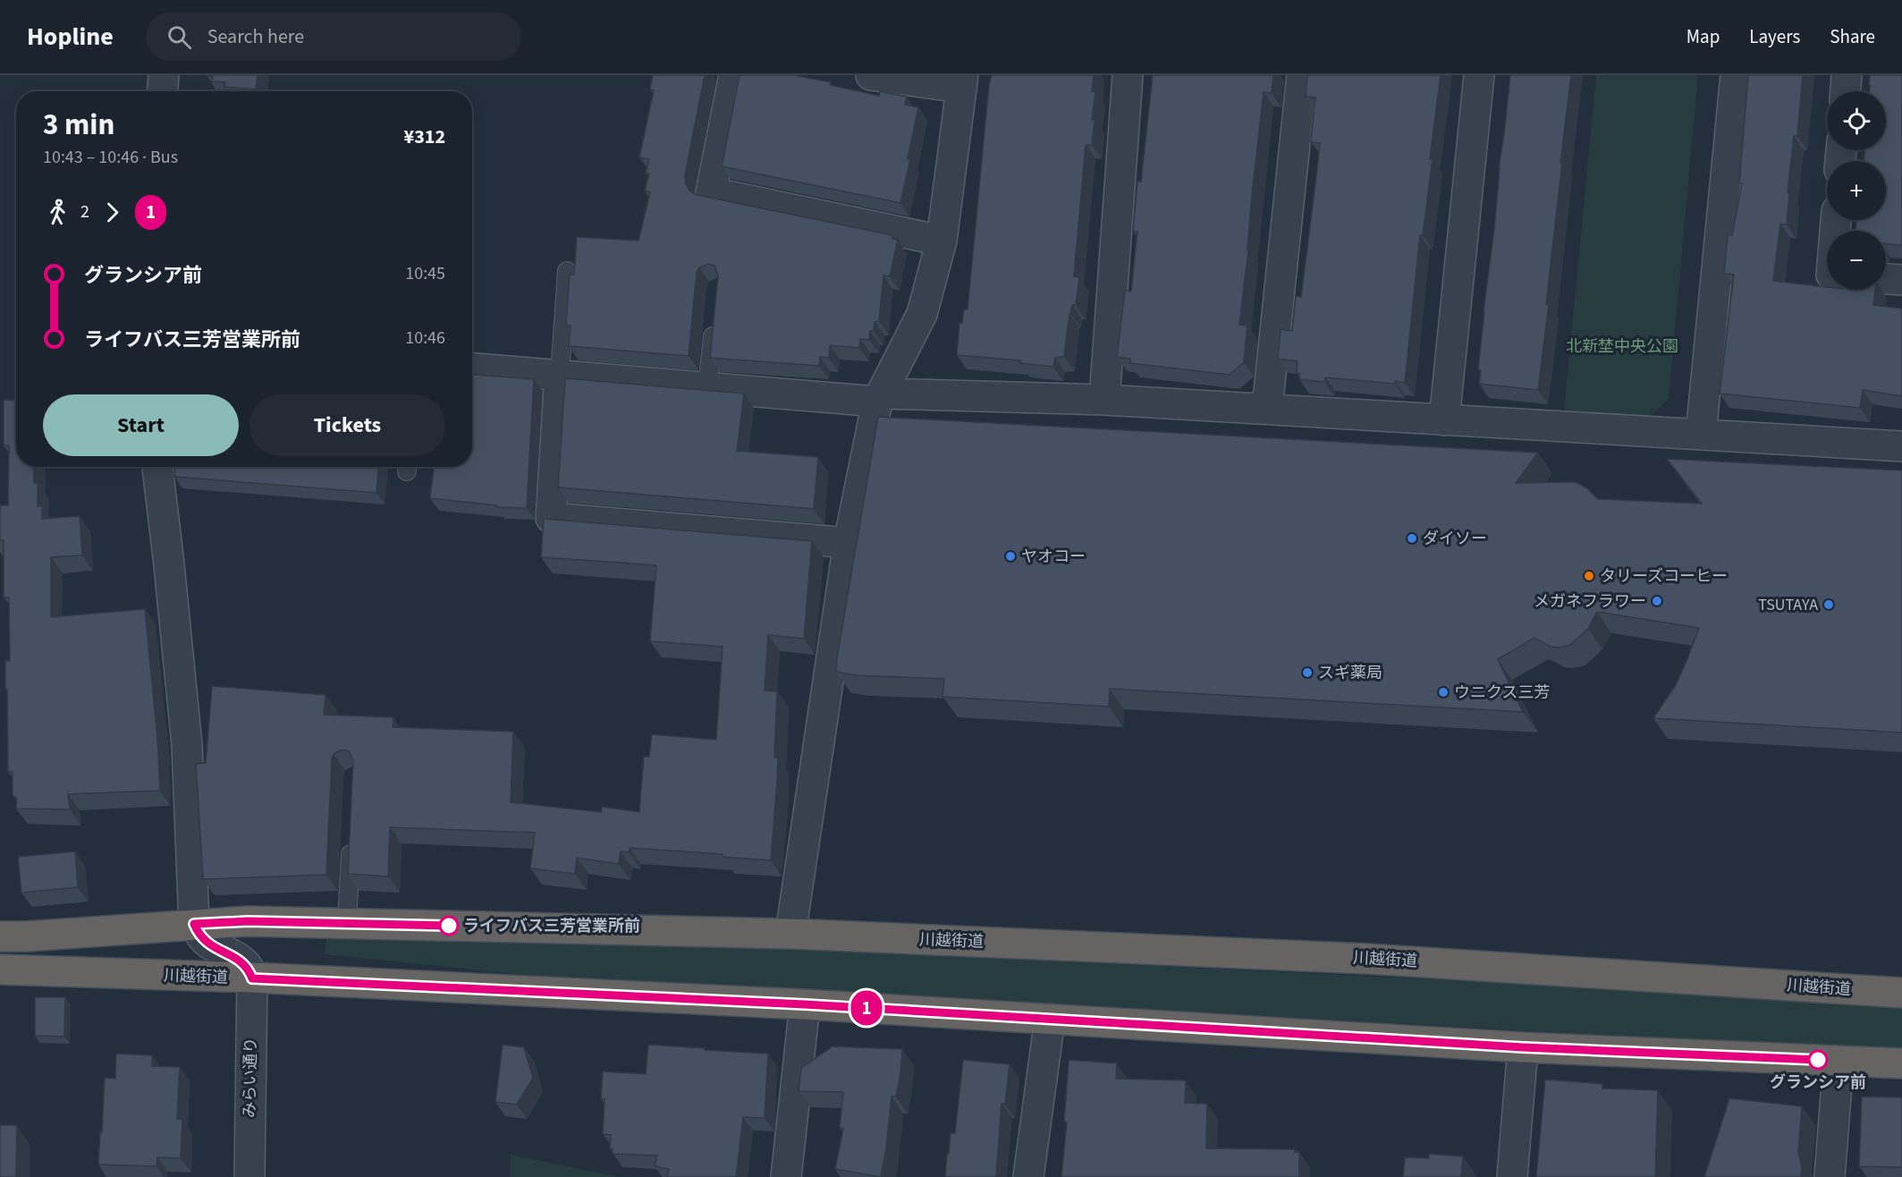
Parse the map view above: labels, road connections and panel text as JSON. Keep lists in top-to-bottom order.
{
  "streets": {
    "highway": ["川越街道"],
    "street": ["みらい通り"]
  },
  "crossings": [
    ["川越街道", "みらい通り"]
  ],
  "parks": ["北新埜中央公園"],
  "places": [
    "ダイソー",
    "ヤオコー",
    "タリーズコーヒー",
    "メガネフラワー",
    "TSUTAYA",
    "スギ薬局",
    "ウニクス三芳",
    "ライフバス三芳営業所前",
    "グランシア前"
  ],
  "lines": ["bus line 1"],
  "page": {
    "header": "Hopline",
    "search": "Search here",
    "nav": ["Map", "Layers", "Share"],
    "on_map": "1",
    "map_buttons": ["+", "−"],
    "heading": ["3 min", "10:43 – 10:46 · Bus", "¥312"],
    "legs": ["2", "1"],
    "list": [
      {
        "name": "グランシア前",
        "value": "10:45"
      },
      {
        "name": "ライフバス三芳営業所前",
        "value": "10:46"
      }
    ],
    "buttons": ["Start", "Tickets"]
  }
}
